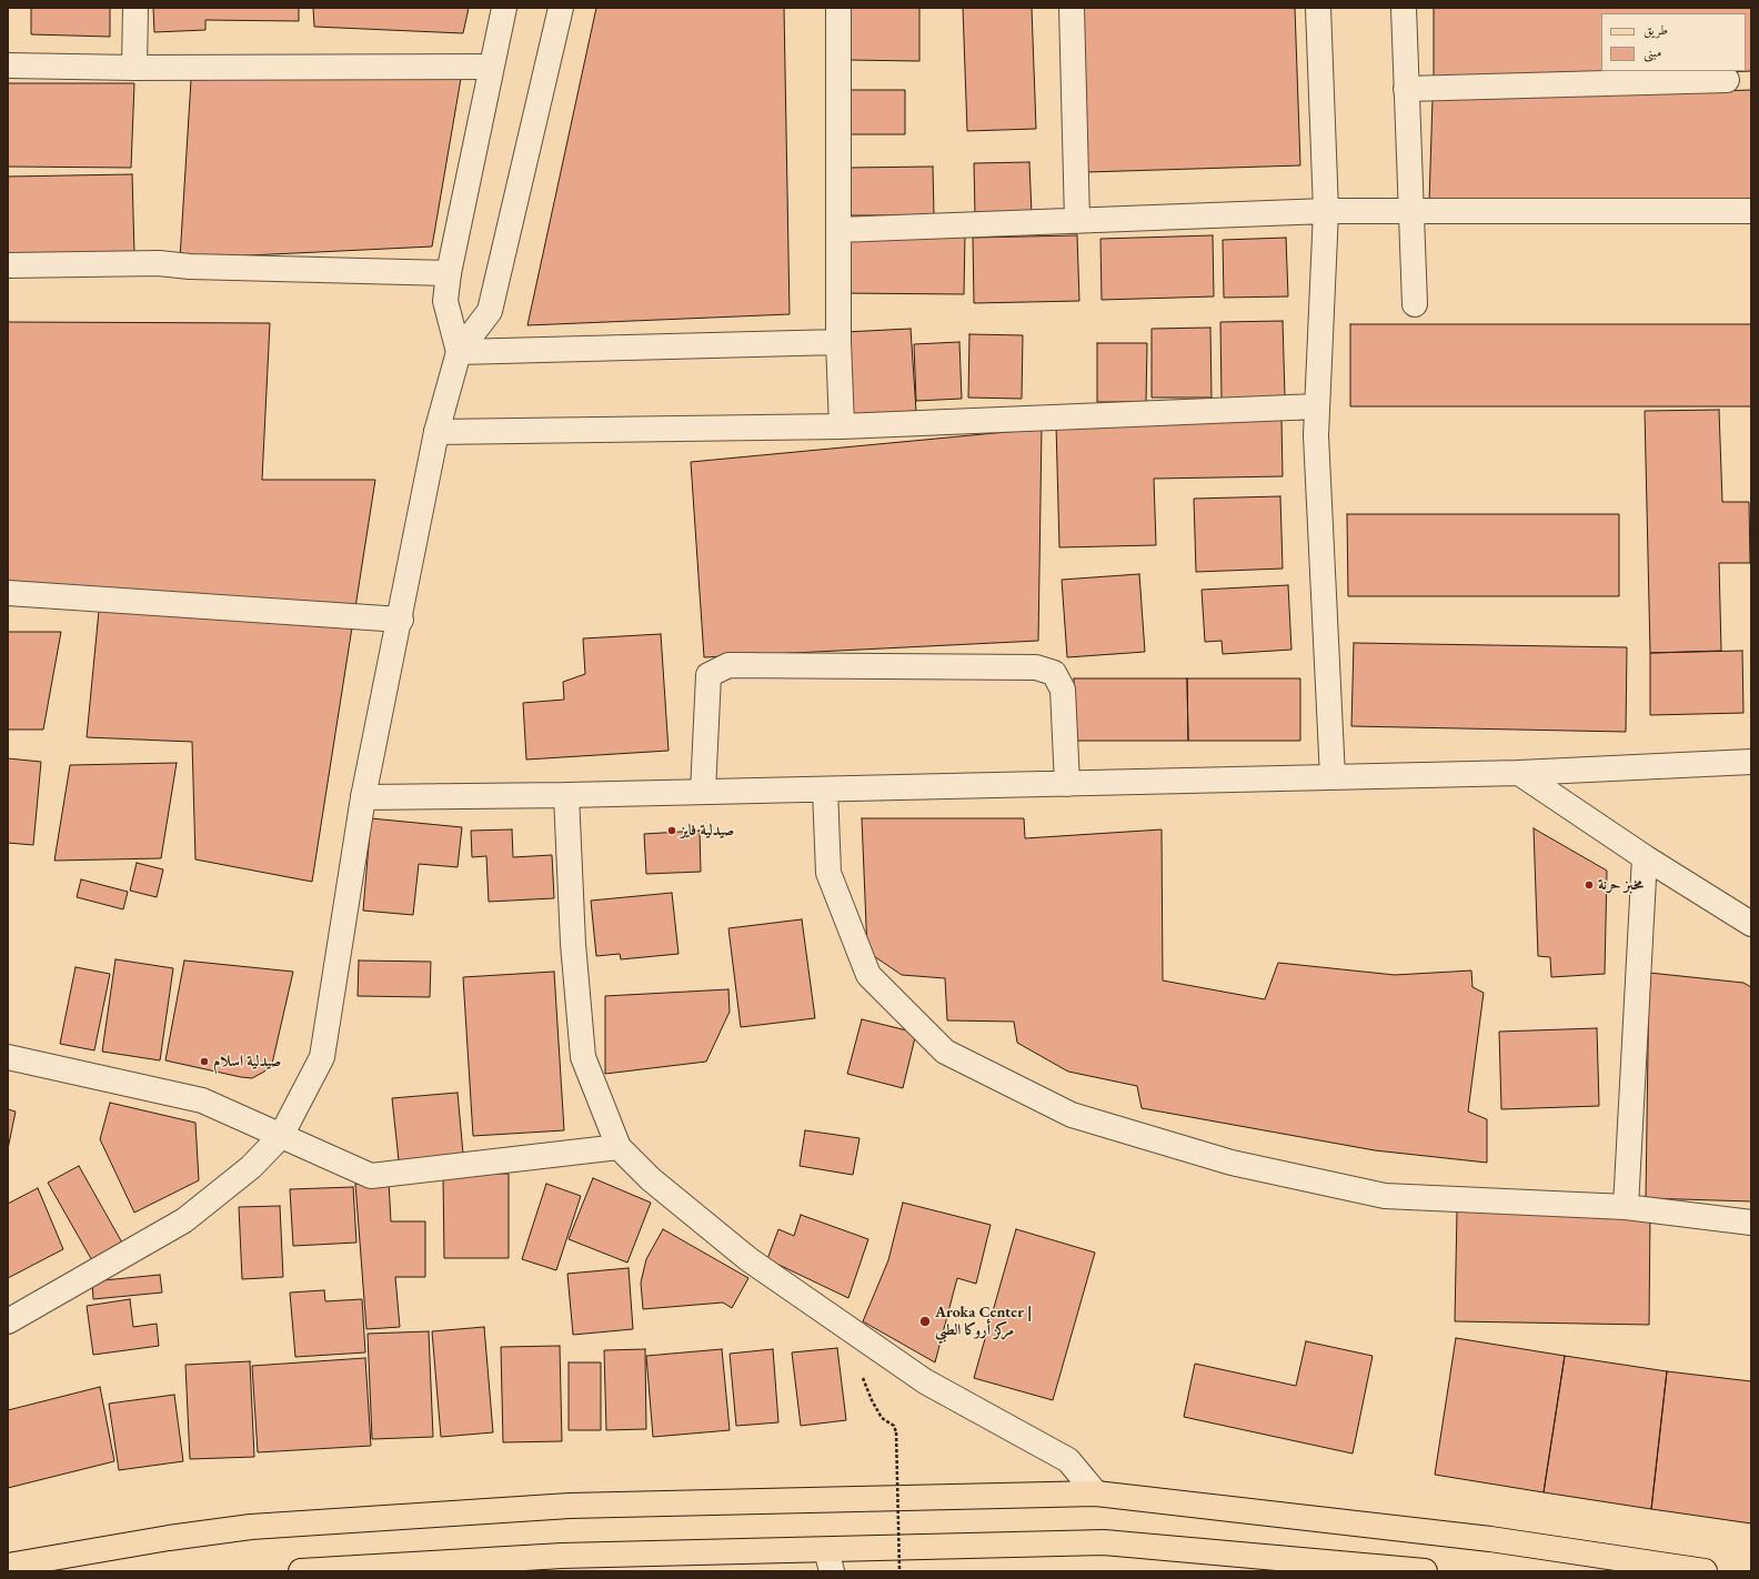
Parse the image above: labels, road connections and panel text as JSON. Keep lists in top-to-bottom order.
{
  "places": [
    "صيدلية فايز",
    "مخبز حرنة",
    "صيدلية اسلام",
    "Aroka Center | مركز أروكا الطبي"
  ],
  "legend": ["طريق", "مبنى"]
}
